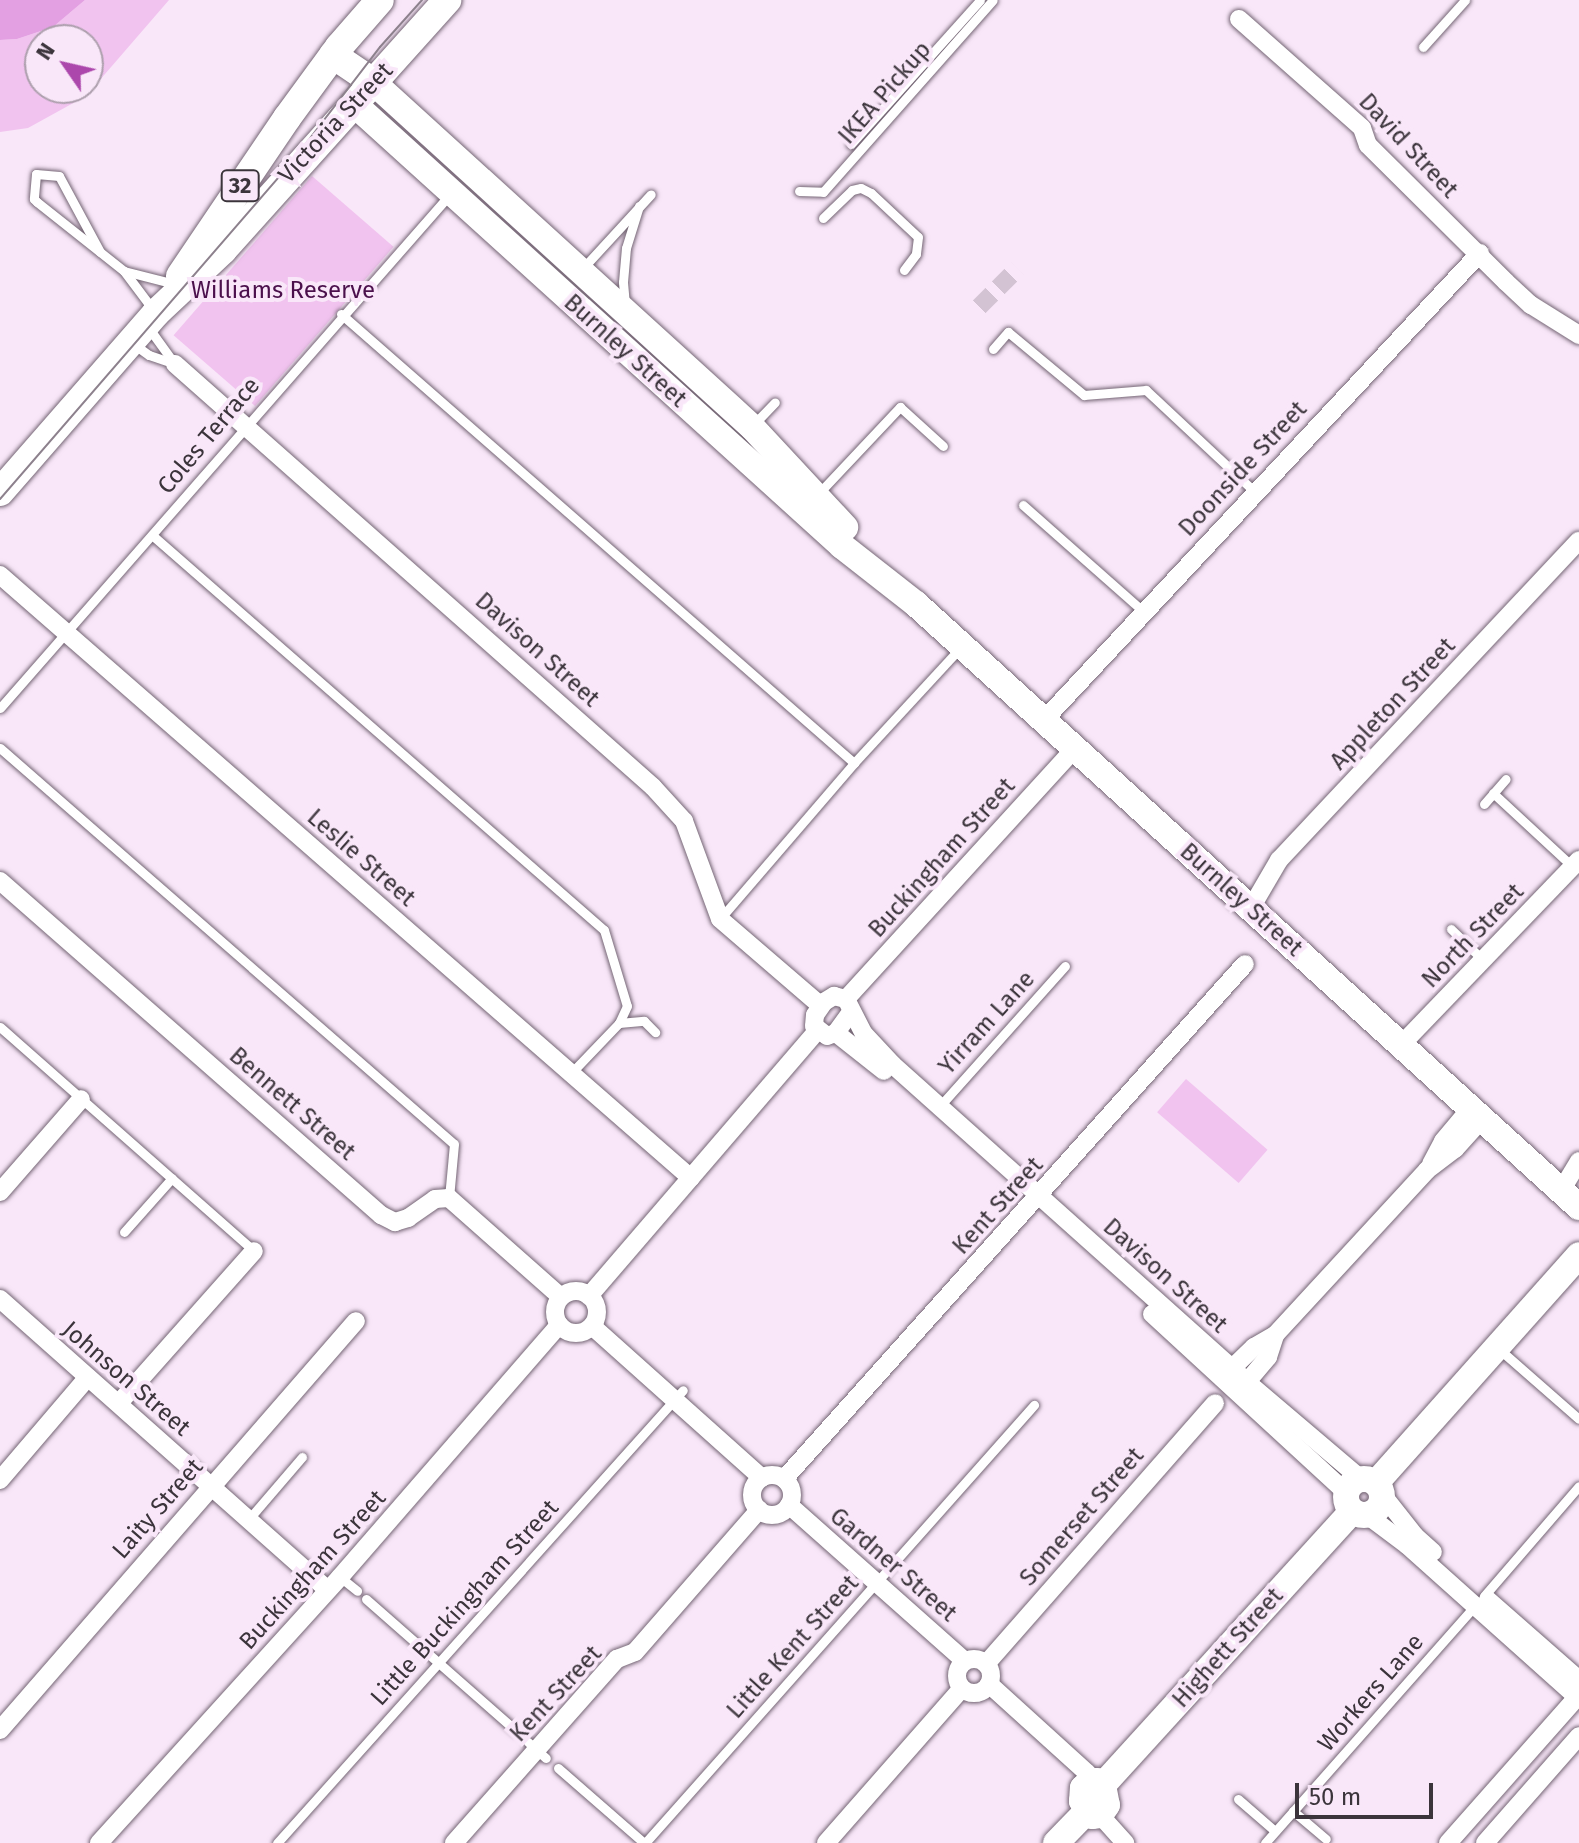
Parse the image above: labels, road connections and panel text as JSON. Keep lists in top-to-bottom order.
{
  "streets": {
    "main road": [
      "Victoria Street",
      "32",
      "Burnley Street",
      "Highett Street"
    ],
    "street": [
      "David Street",
      "Doonside Street",
      "Davison Street",
      "Appleton Street",
      "Leslie Street",
      "Buckingham Street",
      "North Street",
      "Bennett Street",
      "Kent Street",
      "Johnson Street",
      "Laity Street",
      "Somerset Street",
      "Gardner Street"
    ],
    "lane": [
      "IKEA Pickup",
      "Coles Terrace",
      "Yirram Lane",
      "Little Buckingham Street",
      "Little Kent Street",
      "Workers Lane"
    ]
  },
  "crossings": [
    ["Victoria Street", "Burnley Street"],
    ["Victoria Street", "Davison Street"],
    ["David Street", "Doonside Street"],
    ["Burnley Street", "Coles Terrace"],
    ["Burnley Street", "Doonside Street"],
    ["Burnley Street", "Appleton Street"],
    ["Burnley Street", "Buckingham Street"],
    ["Burnley Street", "North Street"],
    ["Coles Terrace", "Davison Street"],
    ["Coles Terrace", "Leslie Street"],
    ["Davison Street", "Buckingham Street"],
    ["Davison Street", "Yirram Lane"],
    ["Davison Street", "Kent Street"],
    ["Davison Street", "Highett Street"],
    ["Davison Street", "Workers Lane"],
    ["Buckingham Street", "Johnson Street"],
    ["Kent Street", "Gardner Street"],
    ["Johnson Street", "Laity Street"],
    ["Somerset Street", "Gardner Street"],
    ["Gardner Street", "Little Kent Street"]
  ],
  "parks": ["Williams Reserve"],
  "scale_bar": "50 m",
  "north": "top left"
}
